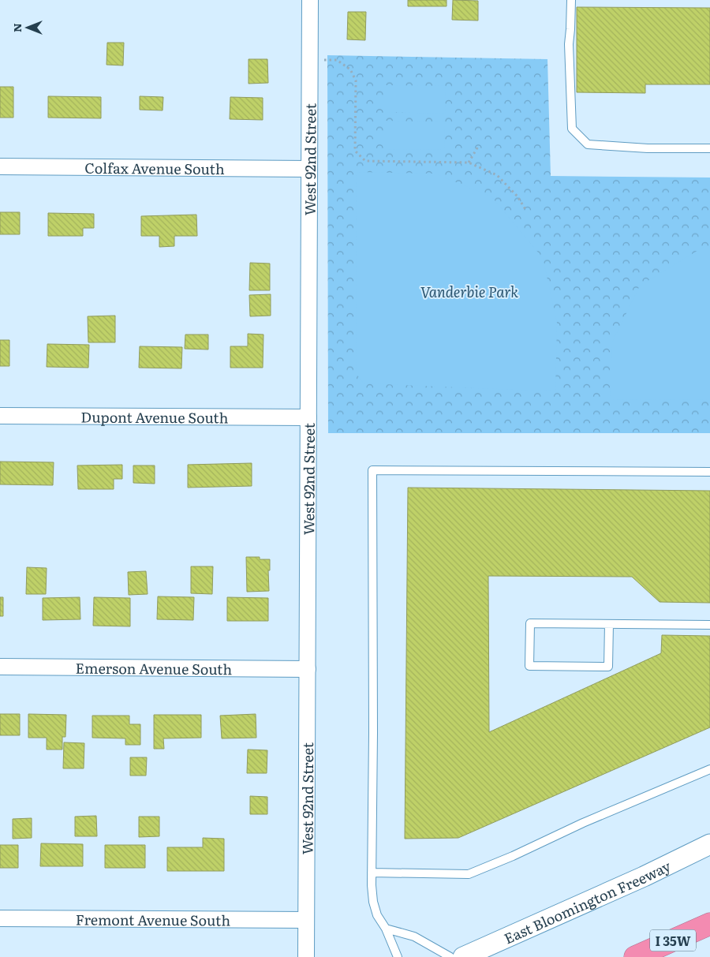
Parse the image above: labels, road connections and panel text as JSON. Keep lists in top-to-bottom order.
{
  "streets": {
    "highway": ["I 35W"],
    "street": [
      "West 92nd Street",
      "Colfax Avenue South",
      "Dupont Avenue South",
      "Emerson Avenue South",
      "East Bloomington Freeway",
      "Fremont Avenue South"
    ]
  },
  "crossings": [
    ["West 92nd Street", "Colfax Avenue South"],
    ["West 92nd Street", "Dupont Avenue South"],
    ["West 92nd Street", "Emerson Avenue South"],
    ["West 92nd Street", "Fremont Avenue South"]
  ],
  "parks": ["Vanderbie Park"],
  "north": "left"
}
